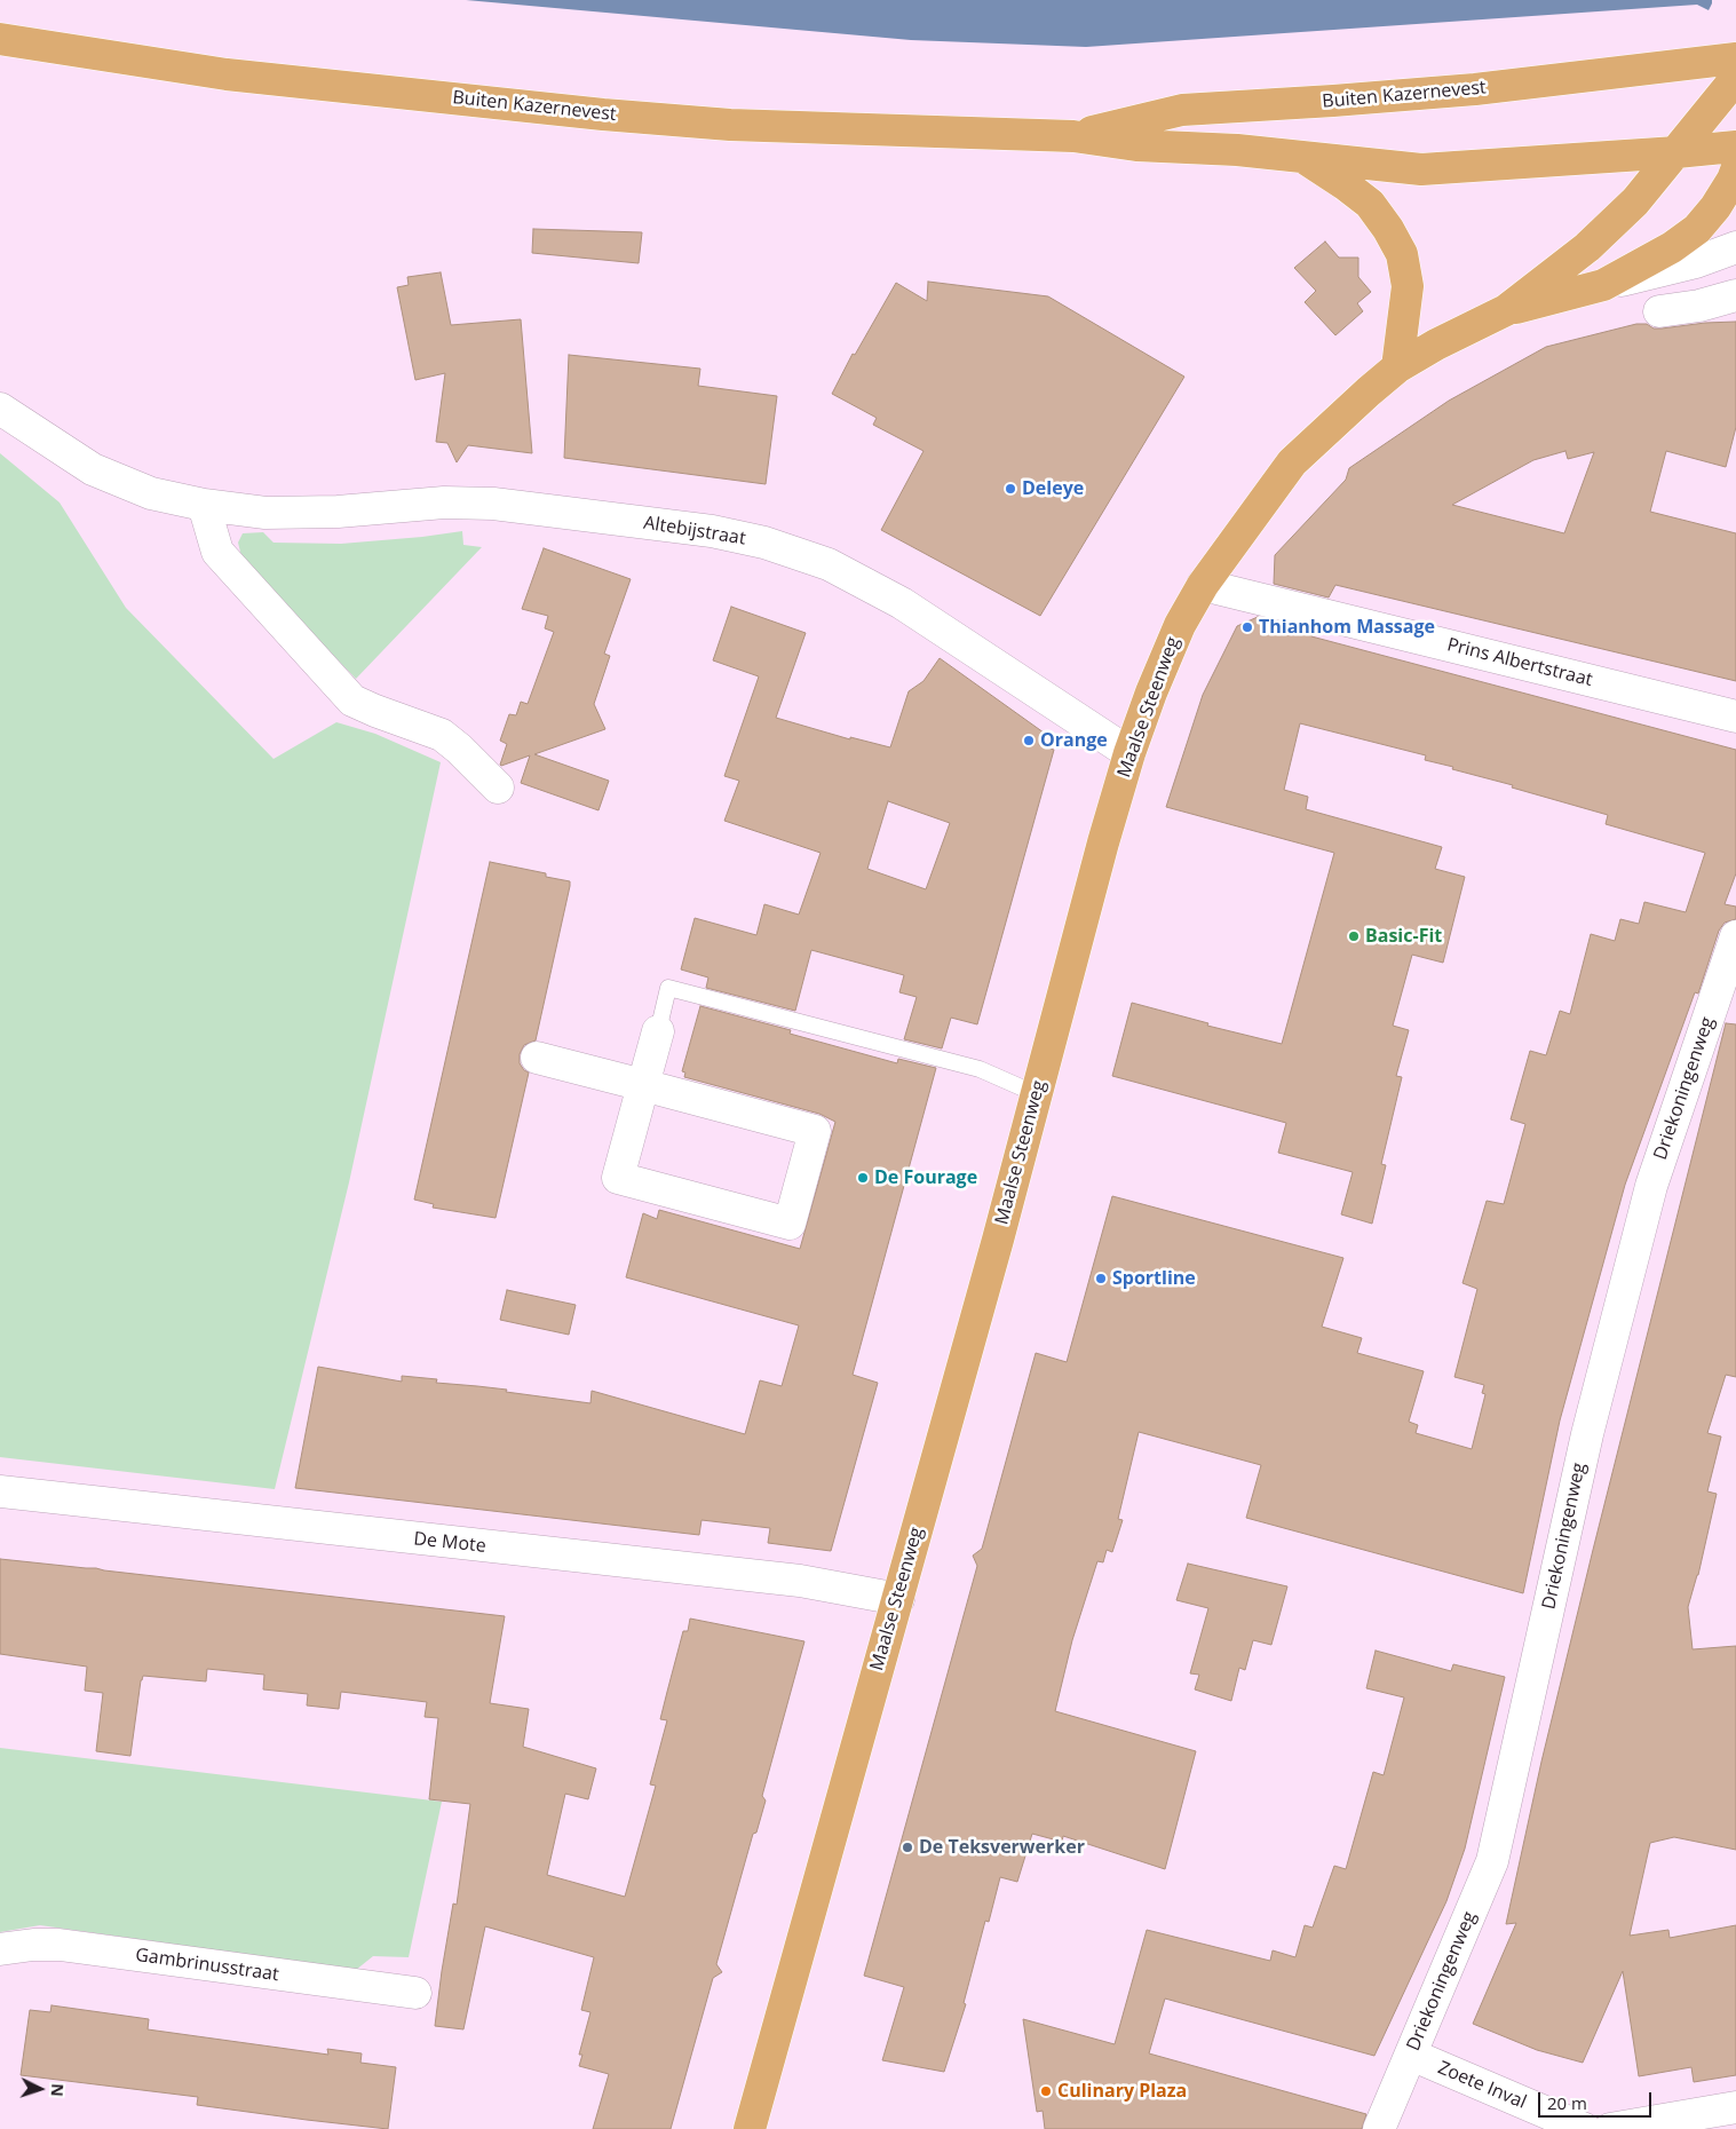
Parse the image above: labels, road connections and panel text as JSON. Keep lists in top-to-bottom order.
{
  "streets": {
    "main road": ["Buiten Kazernevest", "Maalse Steenweg"],
    "street": [
      "Altebijstraat",
      "Prins Albertstraat",
      "Driekoningenweg",
      "De Mote",
      "Gambrinusstraat",
      "Zoete Inval"
    ]
  },
  "crossings": [
    ["Buiten Kazernevest", "Maalse Steenweg"],
    ["Altebijstraat", "Maalse Steenweg"],
    ["Prins Albertstraat", "Maalse Steenweg"],
    ["Maalse Steenweg", "De Mote"],
    ["Driekoningenweg", "Zoete Inval"]
  ],
  "places": [
    "Deleye",
    "Thianhom Massage",
    "Orange",
    "Basic-Fit",
    "De Fourage",
    "Sportline",
    "De Teksverwerker",
    "Culinary Plaza"
  ],
  "scale_bar": "20 m",
  "north": "right"
}
